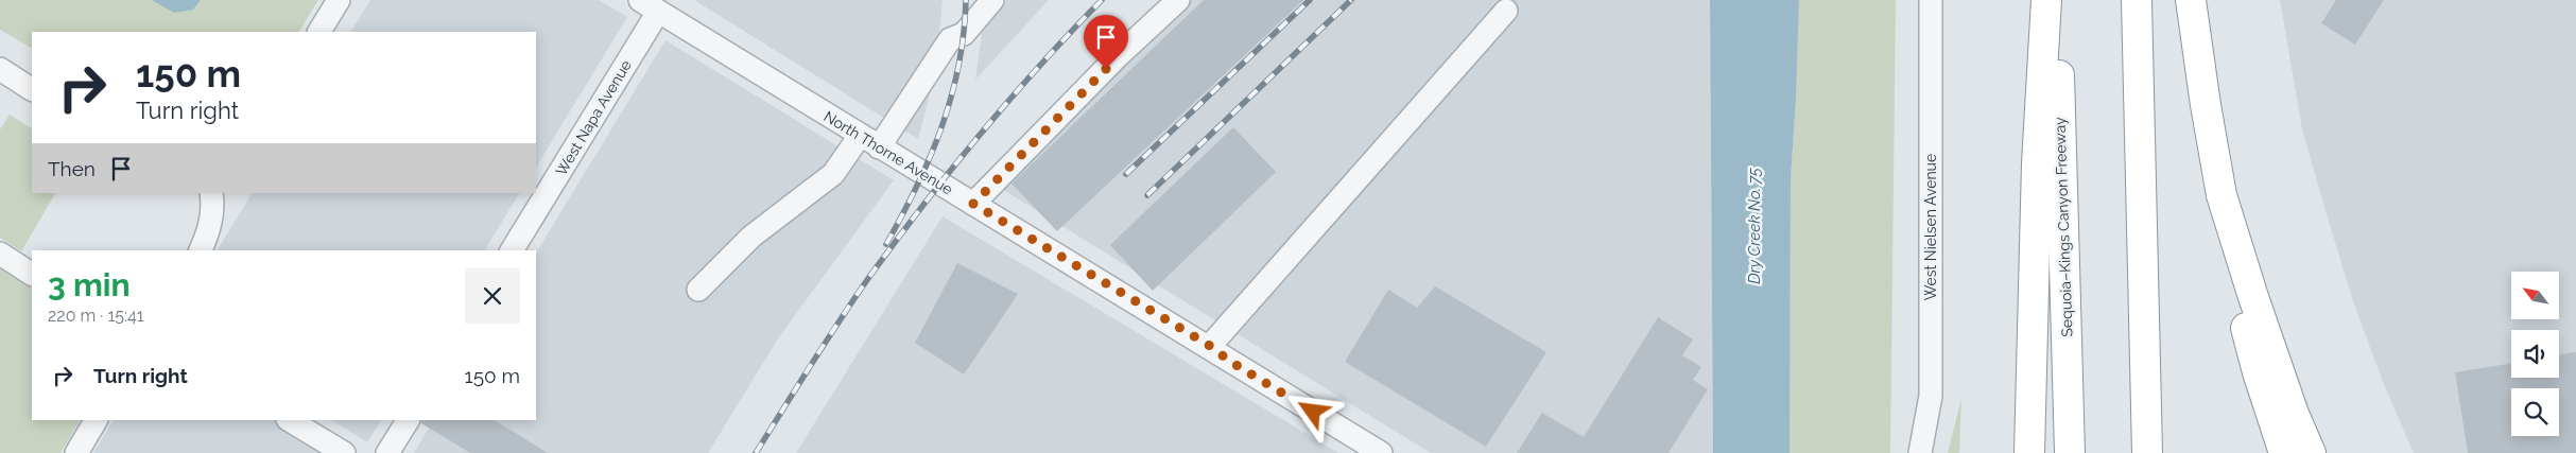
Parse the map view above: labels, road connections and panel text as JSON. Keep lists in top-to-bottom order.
{
  "streets": {
    "highway": ["Sequoia–Kings Canyon Freeway"],
    "street": ["West Napa Avenue", "North Thorne Avenue", "West Nielsen Avenue"]
  },
  "crossings": [
    ["West Napa Avenue", "North Thorne Avenue"]
  ],
  "water": ["Dry Creek No. 75"],
  "north": "top left",
  "page": {
    "turn": ["150 m", "Turn right"],
    "then": "Then",
    "heading": ["3 min", "220 m · 15:41"],
    "list": [
      {
        "name": "Turn right",
        "value": "150 m"
      }
    ]
  }
}
